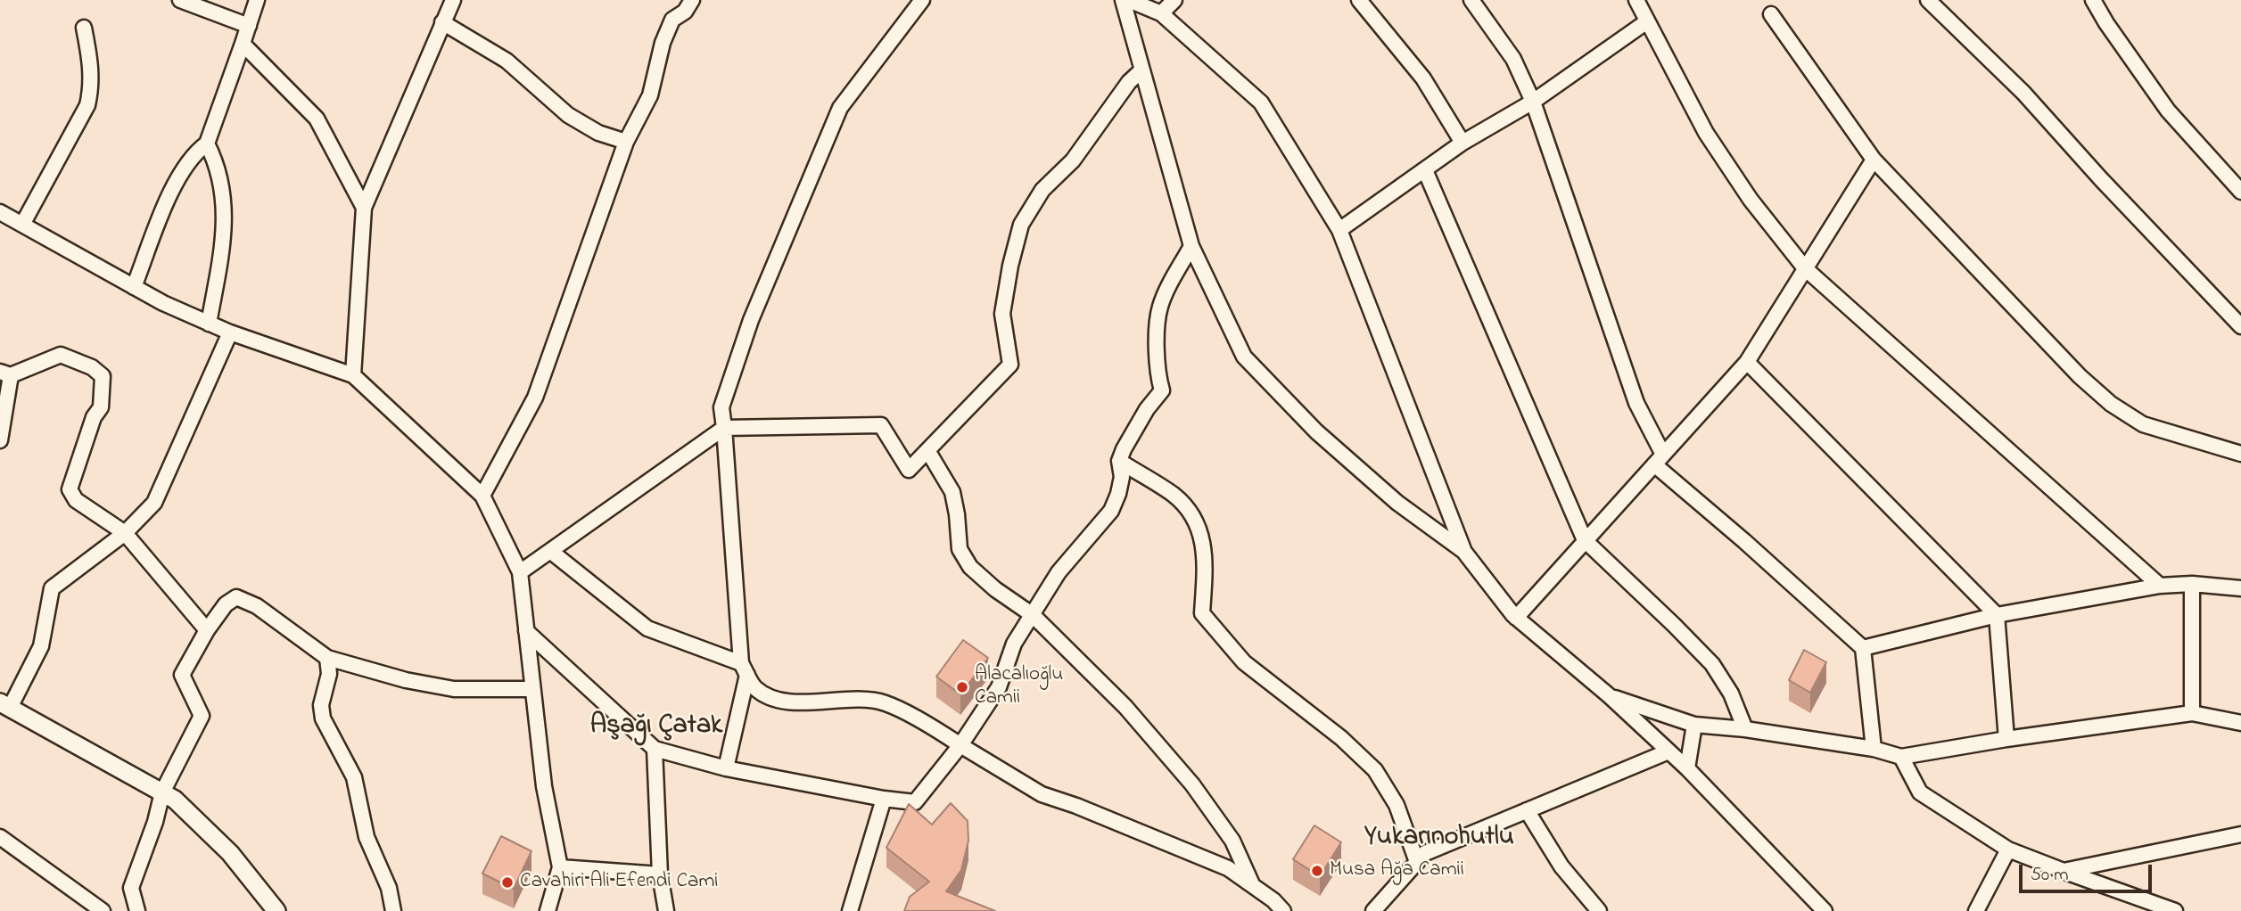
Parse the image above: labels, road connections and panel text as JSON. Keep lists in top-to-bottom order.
{
  "districts": ["Aşağı Çatak", "Yukarınohutlu"],
  "places": ["Alacalıoğlu Camii", "Musa Ağa Camii", "Cavahiri Ali Efendi Cami"],
  "scale_bar": "50 m"
}
